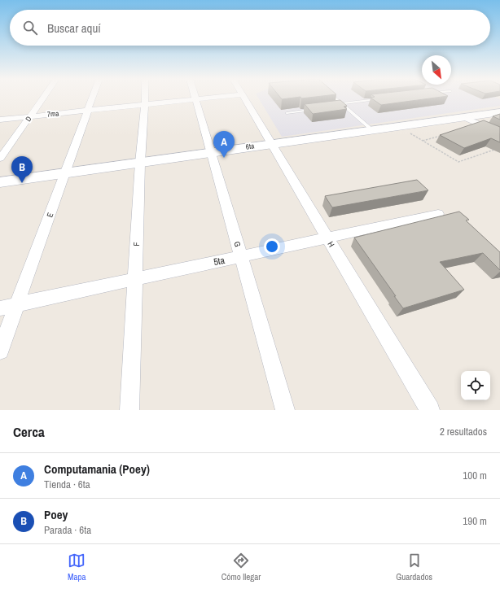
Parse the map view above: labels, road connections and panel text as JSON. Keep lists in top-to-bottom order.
{
  "streets": {
    "main road": ["6ta"],
    "street": [
      "7ma",
      "D",
      "E",
      "F",
      "G",
      "H",
      "5ta"
    ]
  },
  "crossings": [
    ["7ma", "D"],
    ["7ma", "E"],
    ["7ma", "F"],
    ["7ma", "G"],
    ["6ta", "E"],
    ["6ta", "F"],
    ["6ta", "G"],
    ["6ta", "H"],
    ["E", "5ta"],
    ["F", "5ta"],
    ["G", "5ta"],
    ["H", "5ta"]
  ],
  "north": "bottom right",
  "page": {
    "search": "Buscar aquí",
    "pins": ["A", "B"],
    "heading": ["Cerca", "2 resultados"],
    "list": [
      {
        "mark": "A",
        "name": "Computamania (Poey)",
        "note": "Tienda · 6ta",
        "value": "100 m"
      },
      {
        "mark": "B",
        "name": "Poey",
        "note": "Parada · 6ta",
        "value": "190 m"
      }
    ],
    "nav": ["Mapa", "Cómo llegar", "Guardados"]
  }
}
